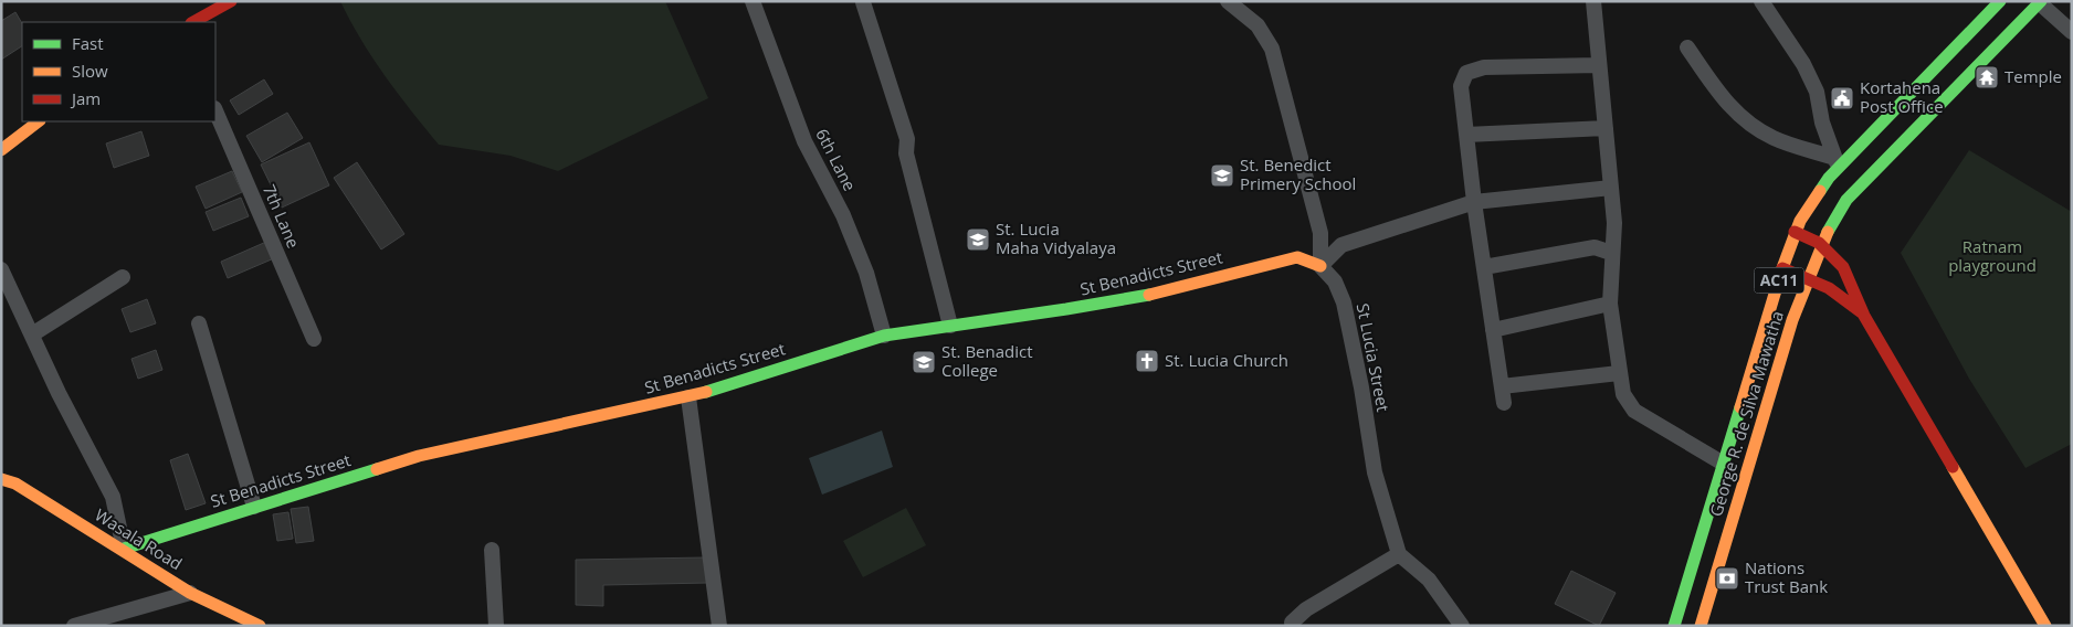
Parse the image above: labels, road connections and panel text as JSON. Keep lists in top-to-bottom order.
{
  "streets": {
    "main road": [
      "St Benadicts Street",
      "AC11",
      "George R. de Silva Mawatha",
      "Wasala Road"
    ],
    "street": ["6th Lane", "7th Lane", "St Lucia Street"]
  },
  "crossings": [
    ["6th Lane", "St Benadicts Street"],
    ["St Benadicts Street", "St Lucia Street"],
    ["St Benadicts Street", "Wasala Road"]
  ],
  "parks": ["Ratnam playground"],
  "places": {
    "temple": ["Temple"],
    "public building": ["Kortahena Post Office"],
    "school or university": ["St. Benedict Primery School", "St. Lucia Maha Vidyalaya", "St. Benadict College"],
    "church": ["St. Lucia Church"],
    "bank": ["Nations Trust Bank"]
  },
  "legend": ["Fast", "Slow", "Jam"]
}
